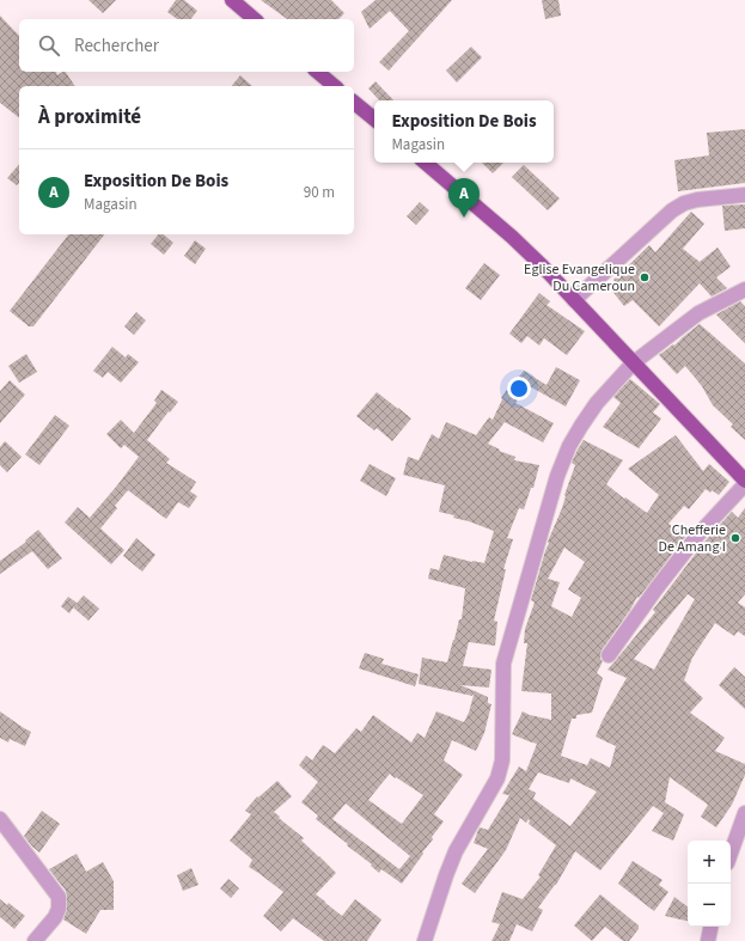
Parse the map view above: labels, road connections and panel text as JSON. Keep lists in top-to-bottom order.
{
  "places": ["Eglise Evangelique Du Cameroun", "Chefferie De Amang I"],
  "page": {
    "search": "Rechercher",
    "heading": "À proximité",
    "popup": ["Exposition De Bois", "Magasin"],
    "list": [
      {
        "mark": "A",
        "name": "Exposition De Bois",
        "note": "Magasin",
        "value": "90 m"
      }
    ],
    "pins": "A",
    "map_buttons": ["+", "−"]
  }
}
